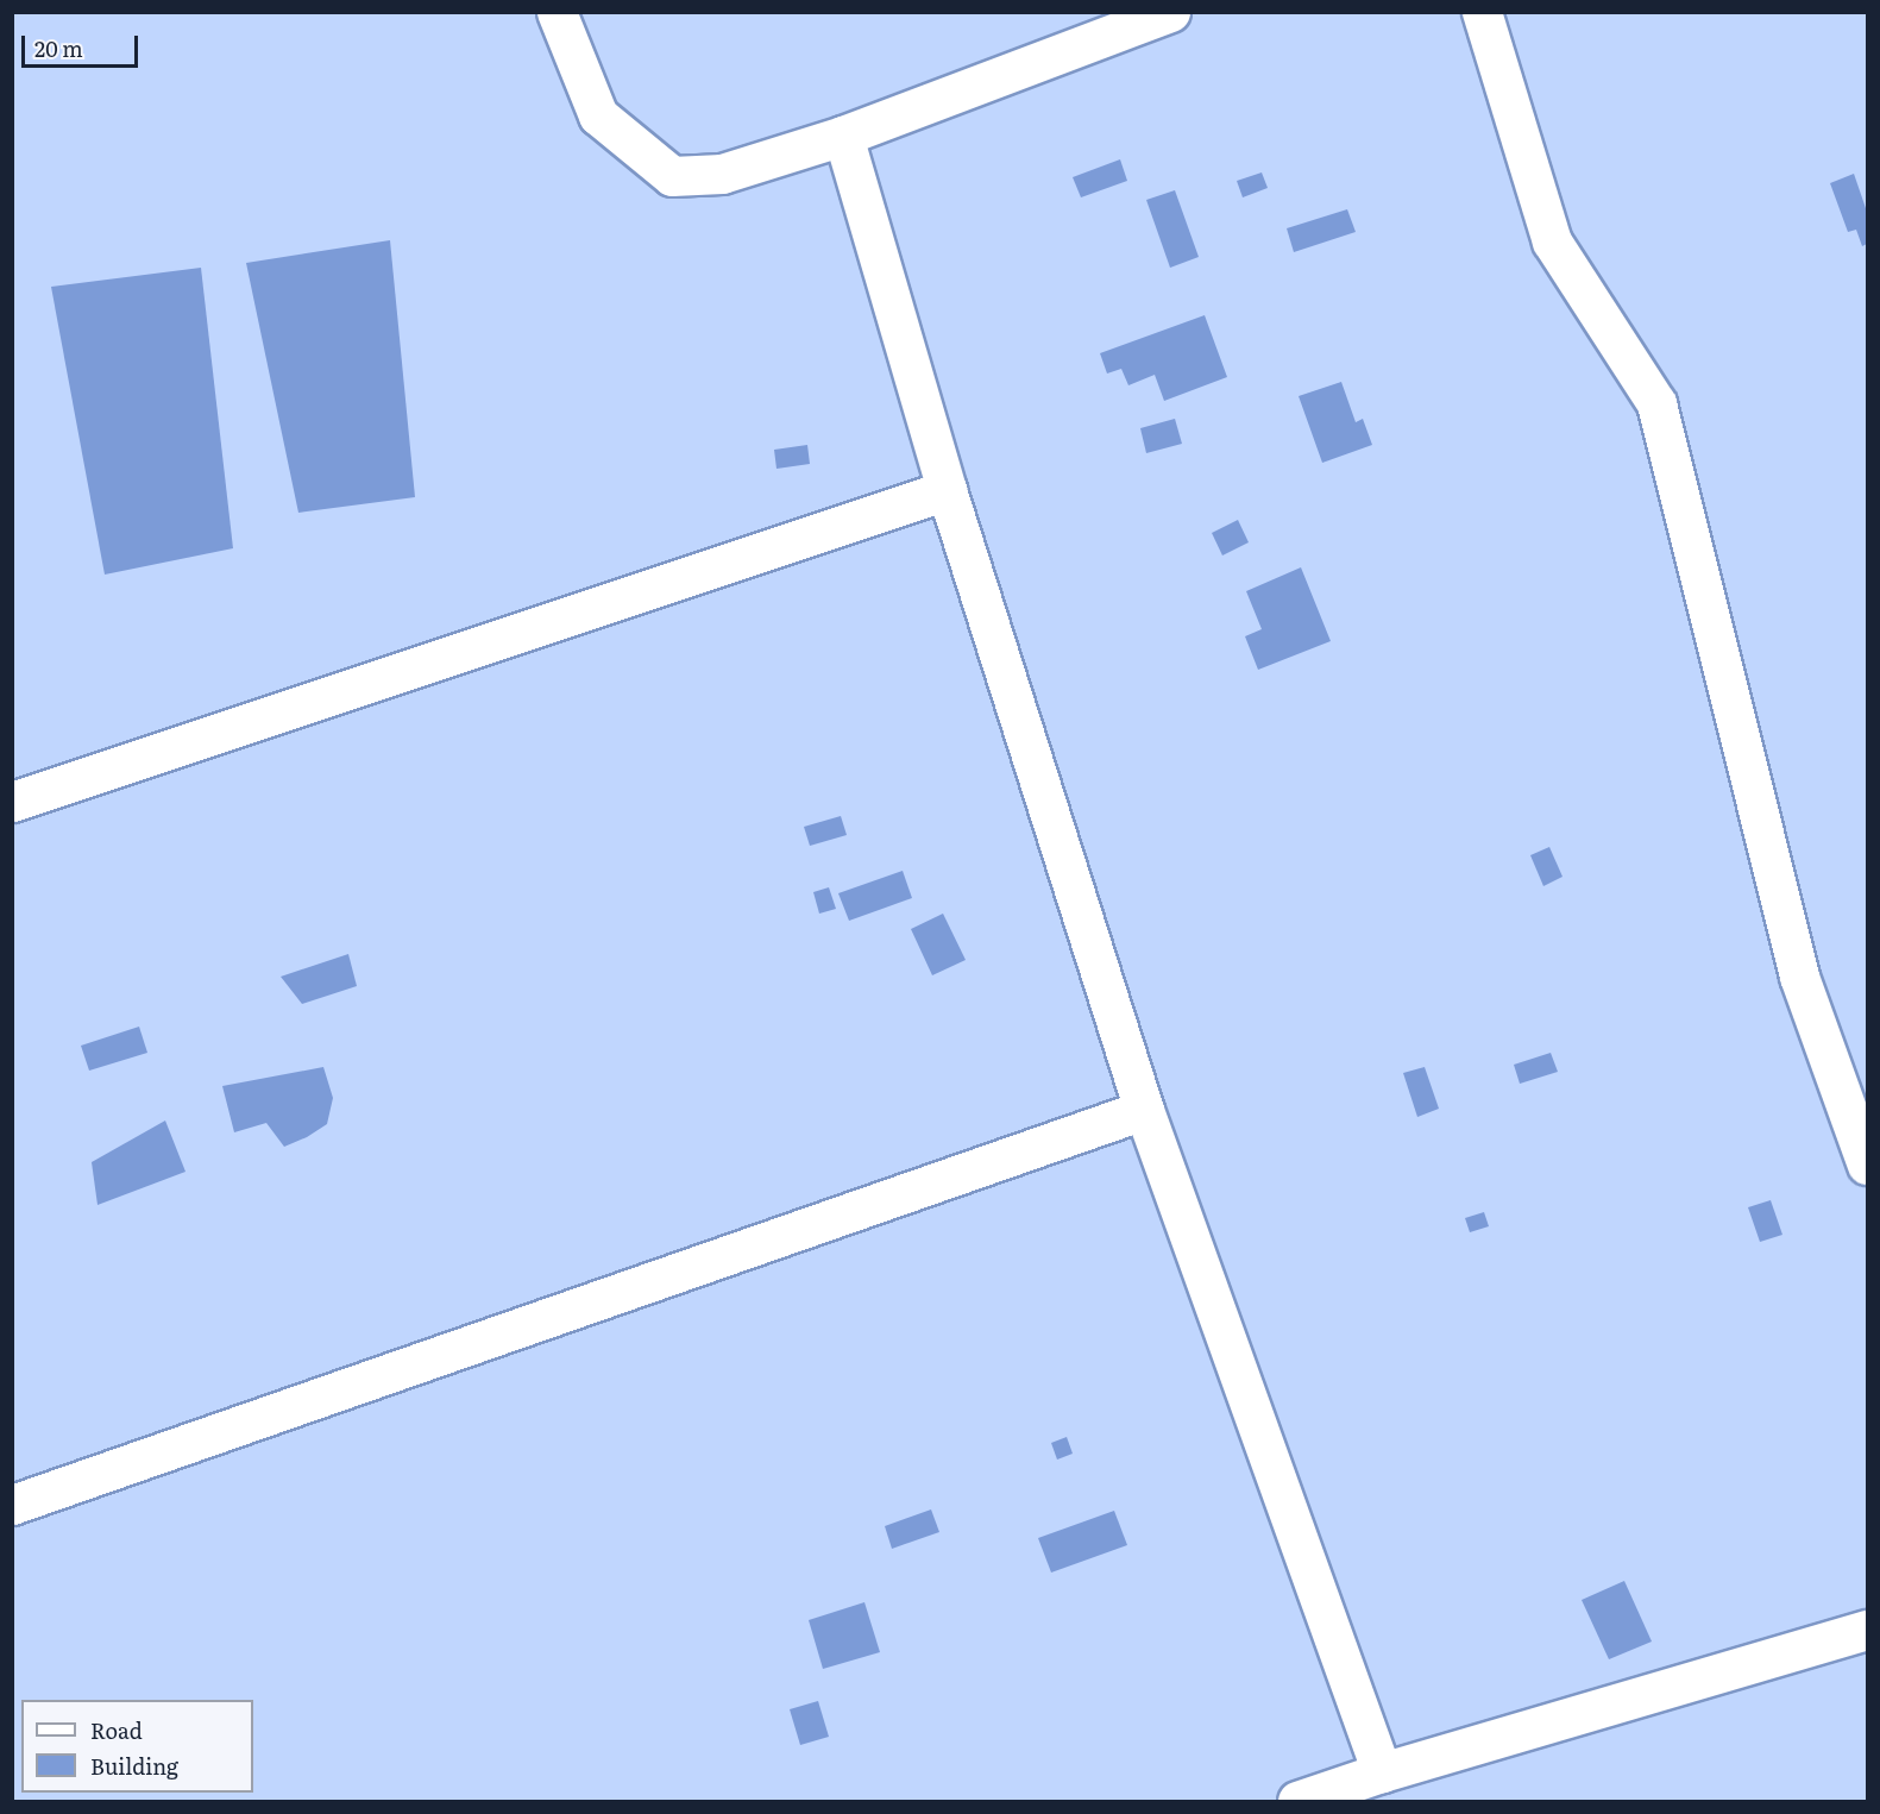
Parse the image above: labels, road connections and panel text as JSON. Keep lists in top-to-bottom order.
{
  "legend": ["Road", "Building"],
  "scale_bar": "20 m"
}
